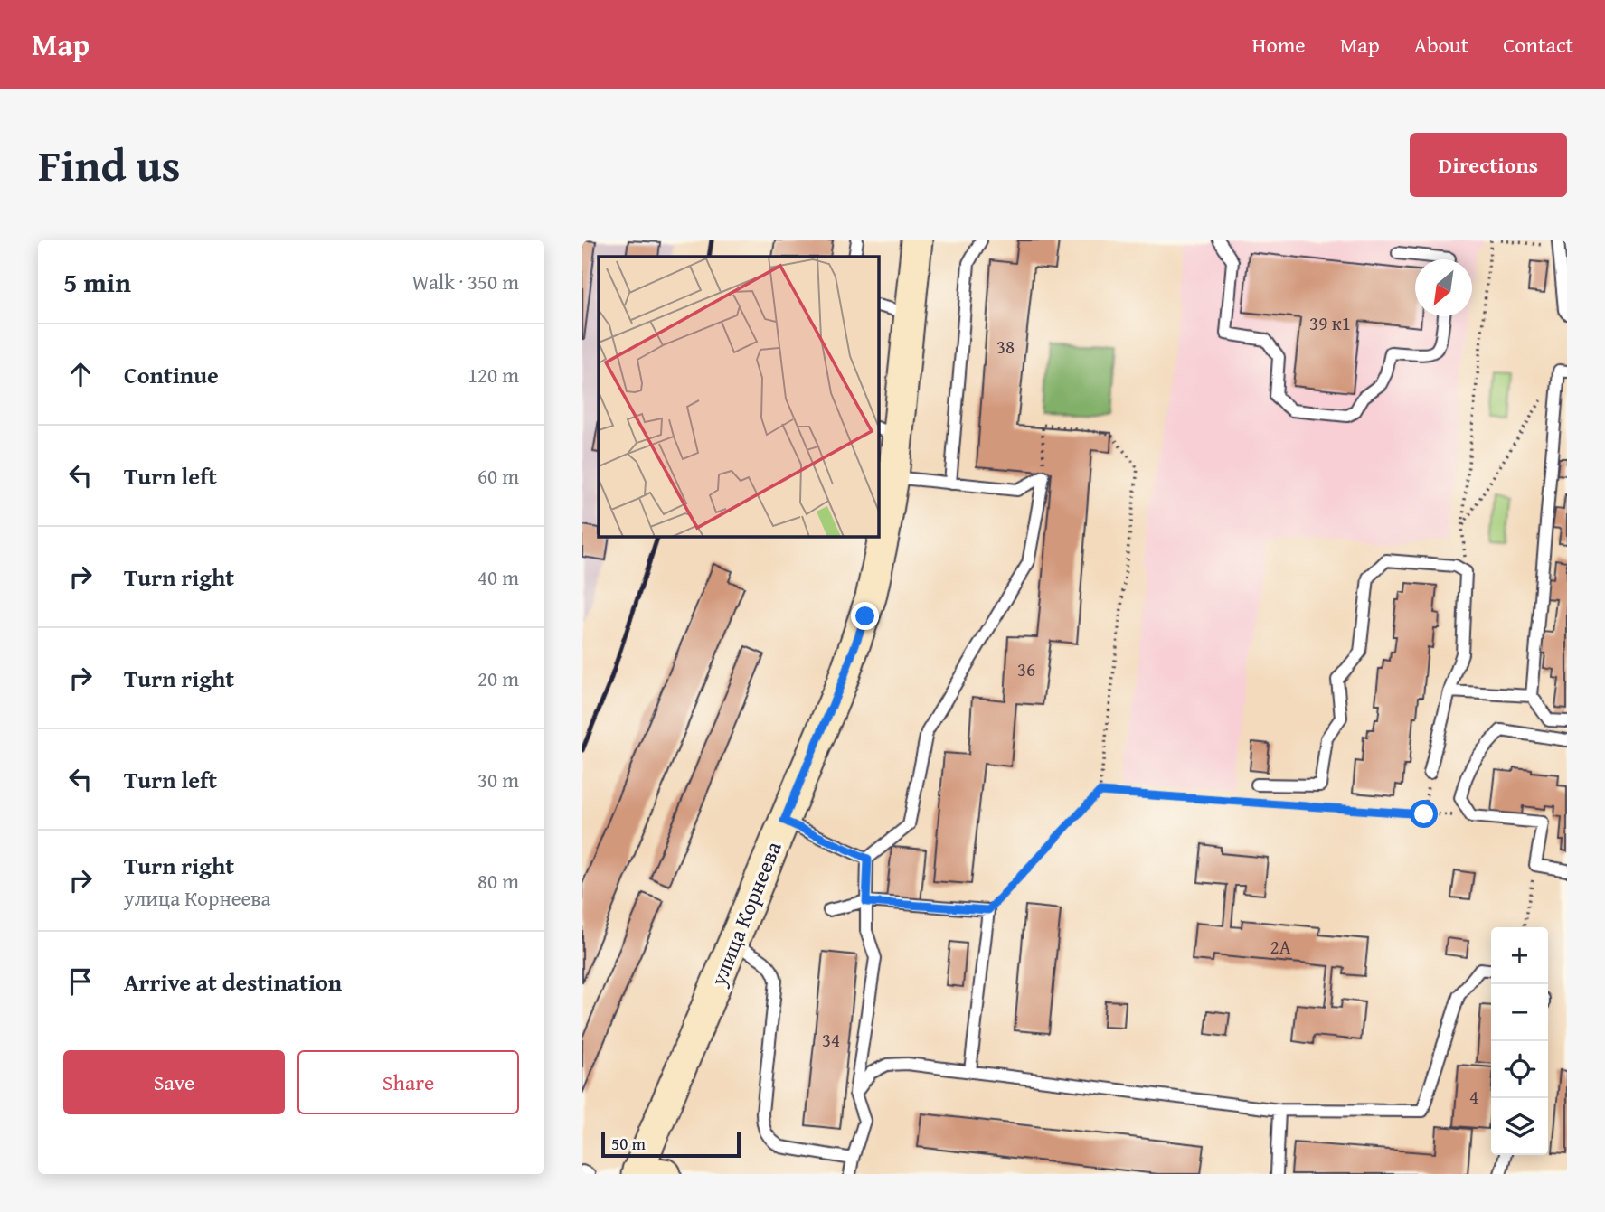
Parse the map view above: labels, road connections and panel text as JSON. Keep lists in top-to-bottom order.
{
  "streets": {
    "street": ["улица Корнеева"]
  },
  "house_numbers": [
    "39 к1",
    "38",
    "36",
    "2А",
    "34",
    "4"
  ],
  "scale_bar": "50 m",
  "north": "bottom left",
  "page": {
    "header": "Map",
    "nav": [
      "Home",
      "Map",
      "About",
      "Contact"
    ],
    "title": "Find us",
    "buttons": [
      "Directions",
      ["Save", "Share"]
    ],
    "heading": ["5 min", "Walk · 350 m"],
    "list": [
      ["Continue", "120 m"],
      ["Turn left", "60 m"],
      ["Turn right", "40 m"],
      ["Turn right", "20 m"],
      ["Turn left", "30 m"],
      ["Turn right", "улица Корнеева", "80 m"],
      "Arrive at destination"
    ],
    "map_buttons": ["+", "−"],
    "scale": "50 m"
  }
}
